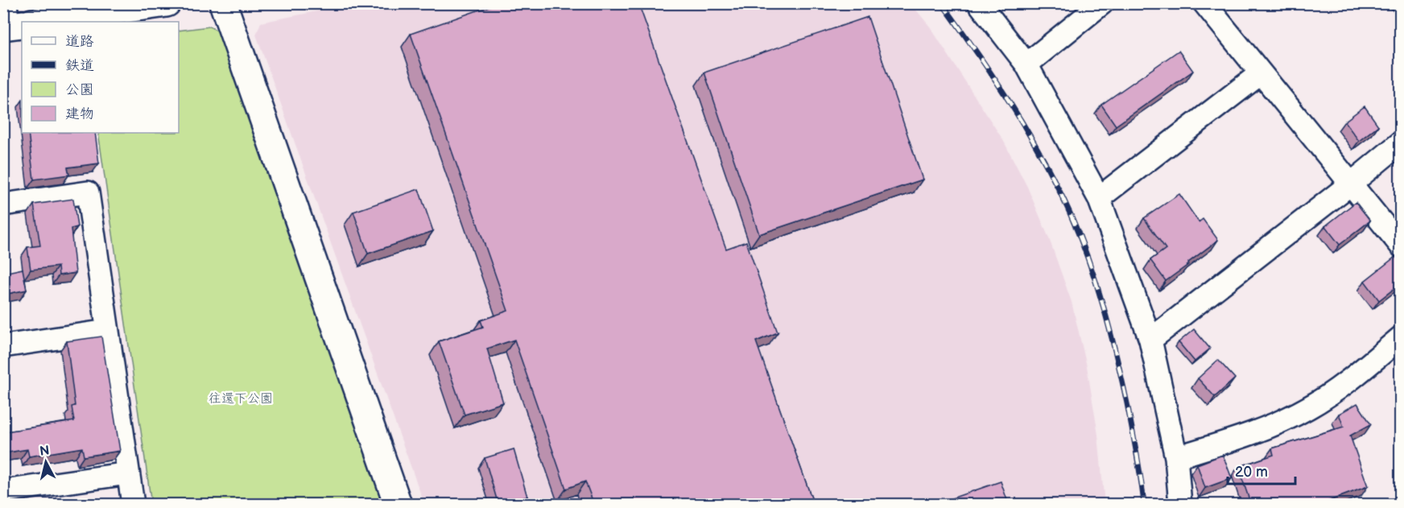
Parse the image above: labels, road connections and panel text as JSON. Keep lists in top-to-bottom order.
{
  "parks": ["往還下公園"],
  "legend": [
    "道路",
    "鉄道",
    "公園",
    "建物"
  ],
  "scale_bar": "20 m",
  "north": "top"
}
